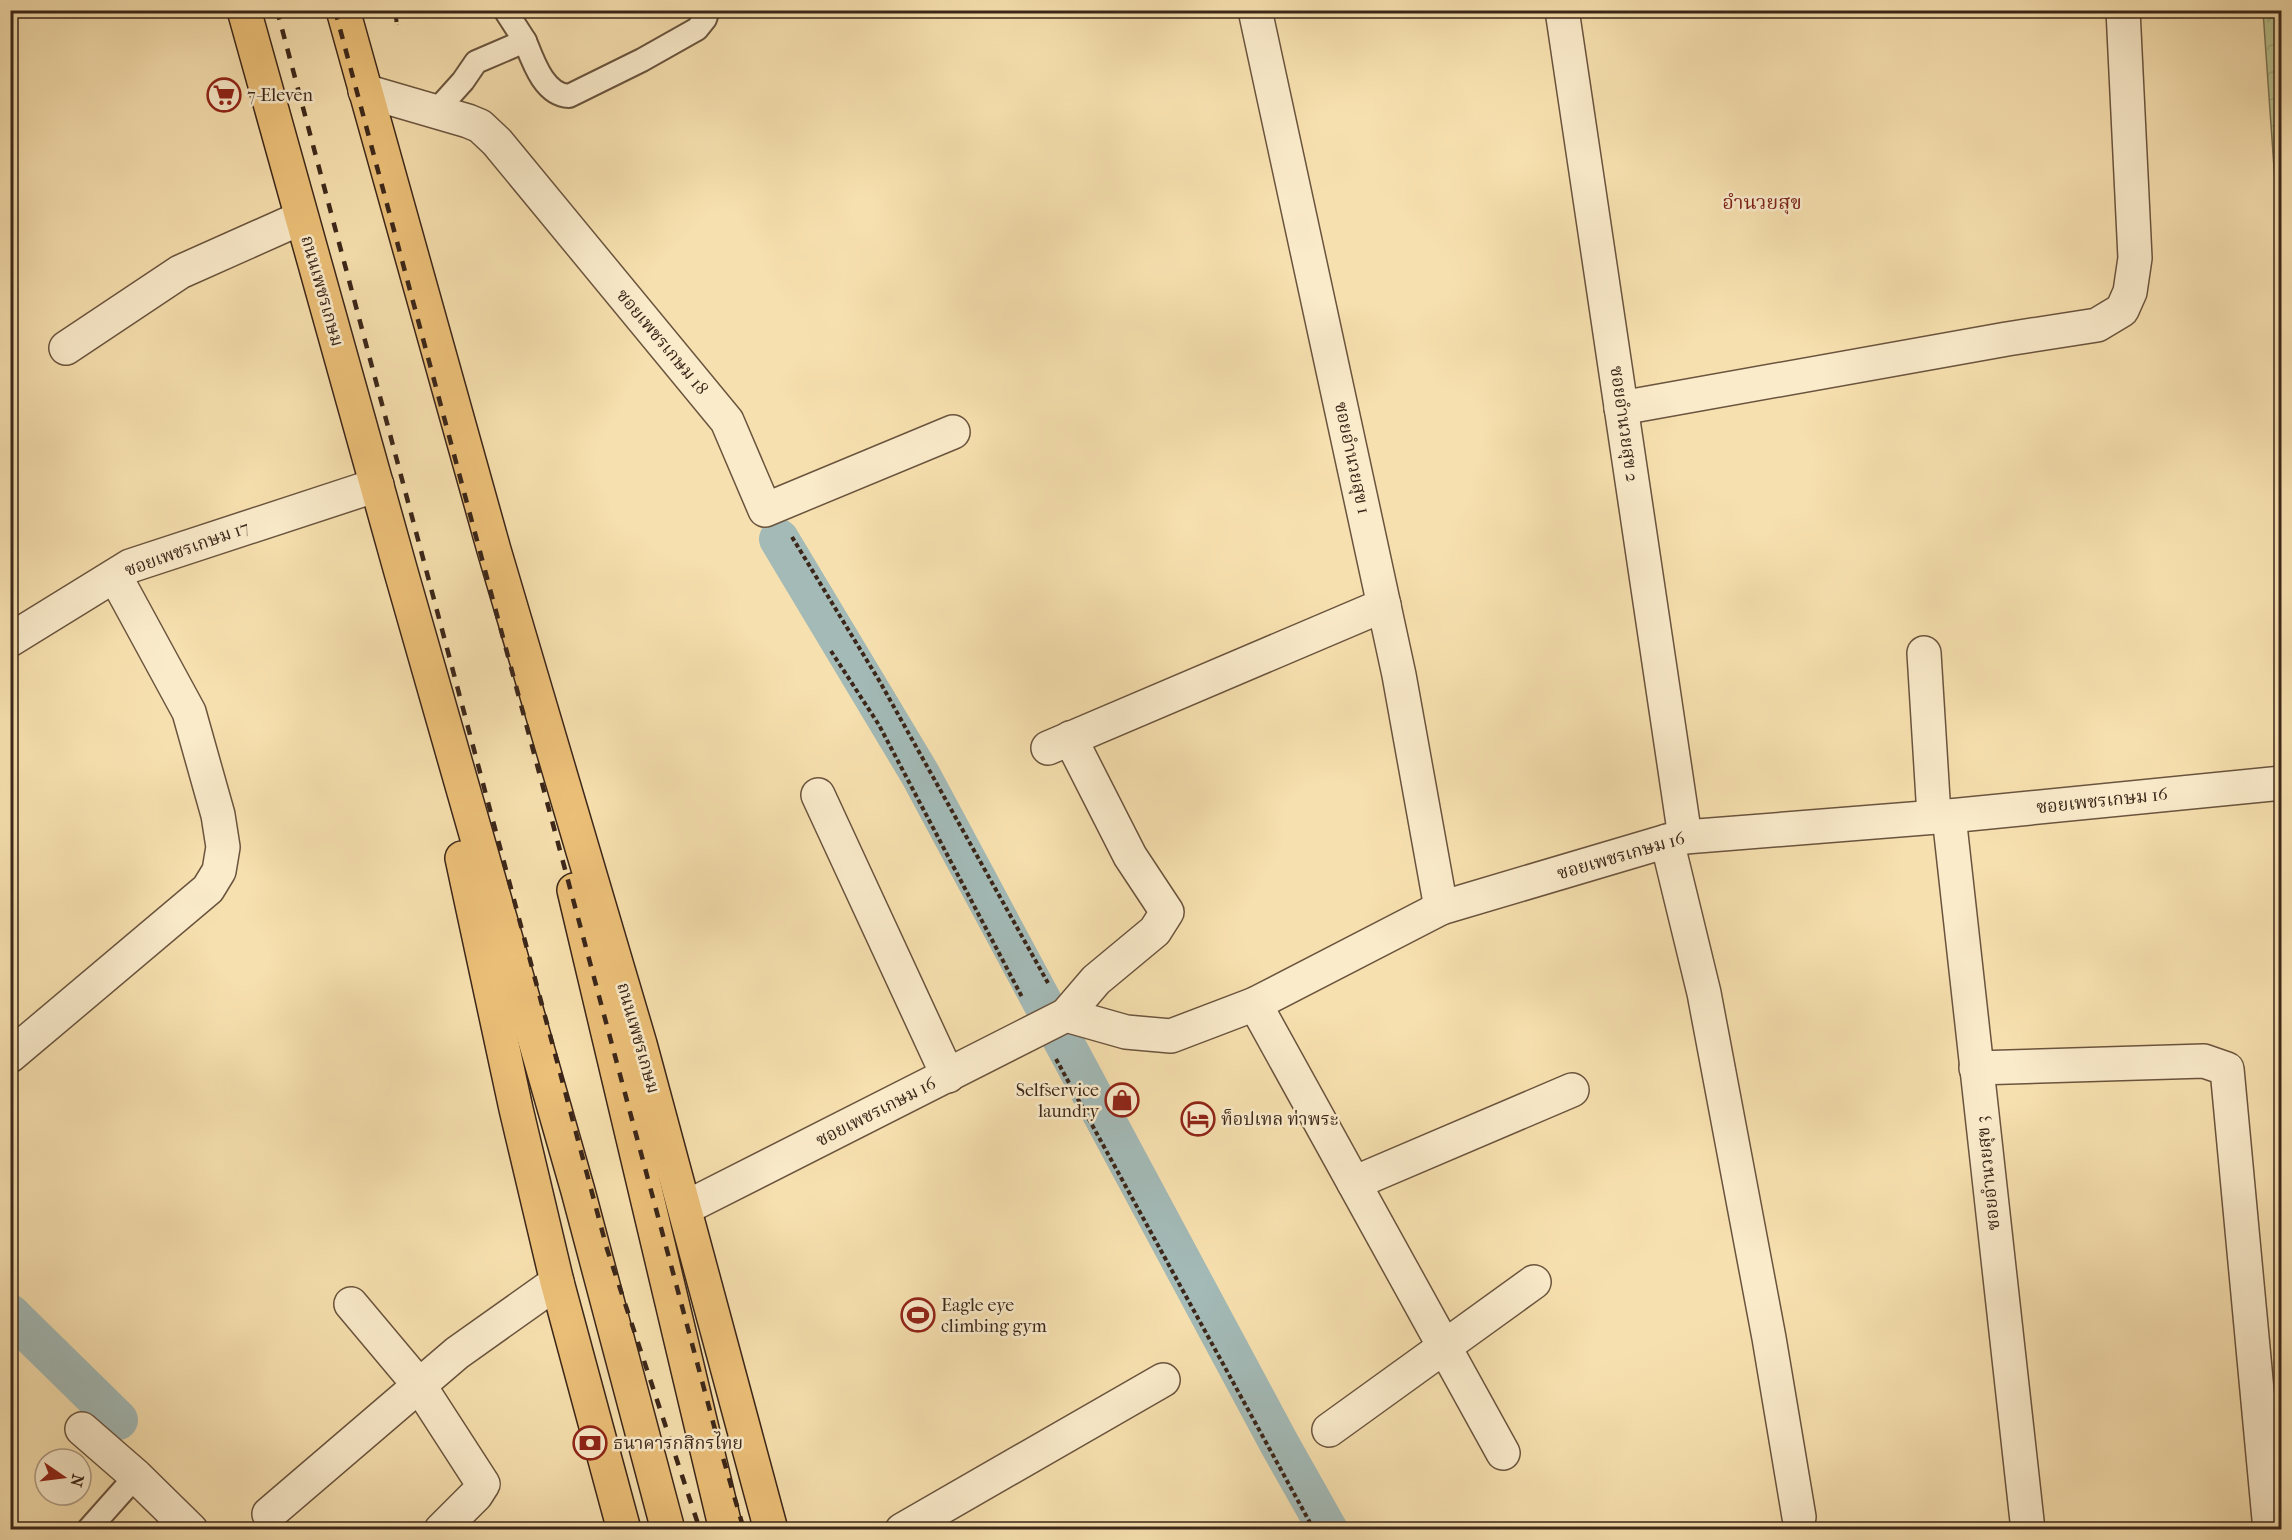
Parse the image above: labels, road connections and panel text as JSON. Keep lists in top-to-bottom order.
{
  "streets": {
    "main road": ["ถนนเพชรเกษม"],
    "street": [
      "ซอยเพชรเกษม 18",
      "ซอยอำนวยสุข 2",
      "ซอยอำนวยสุข 1",
      "ซอยเพชรเกษม 17",
      "ซอยเพชรเกษม 16",
      "ซอยอำนวยสุข 3"
    ]
  },
  "crossings": [
    ["ถนนเพชรเกษม", "ซอยเพชรเกษม 18"],
    ["ถนนเพชรเกษม", "ซอยเพชรเกษม 17"],
    ["ถนนเพชรเกษม", "ซอยเพชรเกษม 16"],
    ["ซอยอำนวยสุข 2", "ซอยเพชรเกษม 16"],
    ["ซอยอำนวยสุข 1", "ซอยเพชรเกษม 16"],
    ["ซอยเพชรเกษม 16", "ซอยอำนวยสุข 3"]
  ],
  "districts": ["อำนวยสุข"],
  "places": {
    "supermarket": ["7-Eleven"],
    "shop": ["Selfservice laundry"],
    "hotel": ["ท็อปเทล ท่าพระ"],
    "sports": ["Eagle eye climbing gym"],
    "bank": ["ธนาคารกสิกรไทย"]
  },
  "north": "right"
}
